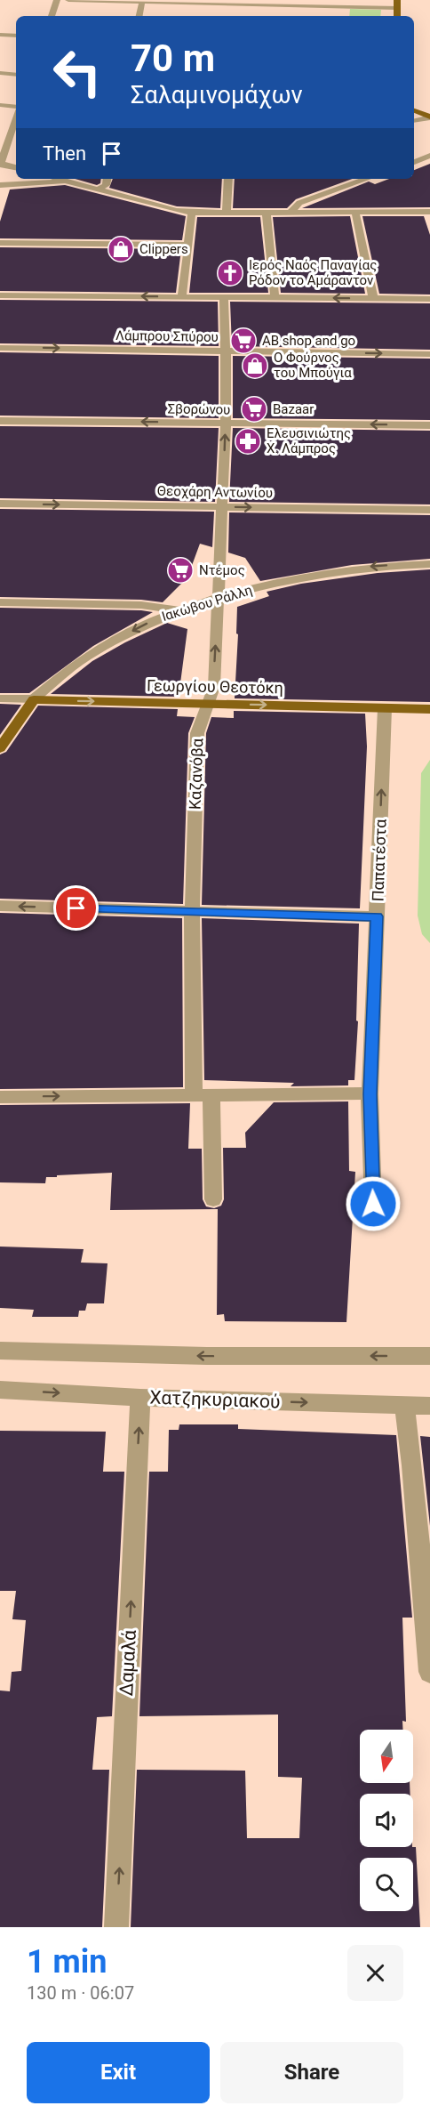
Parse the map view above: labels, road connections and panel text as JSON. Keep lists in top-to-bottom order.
{
  "streets": {
    "main road": ["Ιακώβου Ράλλη", "Γεωργίου Θεοτόκη"],
    "street": [
      "Λάμπρου Σπύρου",
      "Σβορώνου",
      "Θεοχάρη Αντωνίου",
      "Καζανόβα",
      "Παπατέστα",
      "Χατζηκυριακού",
      "Δαμαλά"
    ]
  },
  "crossings": [
    ["Λάμπρου Σπύρου", "Καζανόβα"],
    ["Σβορώνου", "Καζανόβα"],
    ["Θεοχάρη Αντωνίου", "Καζανόβα"],
    ["Ιακώβου Ράλλη", "Γεωργίου Θεοτόκη"],
    ["Ιακώβου Ράλλη", "Καζανόβα"],
    ["Γεωργίου Θεοτόκη", "Καζανόβα"],
    ["Γεωργίου Θεοτόκη", "Παπατέστα"],
    ["Χατζηκυριακού", "Δαμαλά"]
  ],
  "one_way": ["Γεωργίου Θεοτόκη", "Παπατέστα", "Δαμαλά"],
  "places": {
    "shop": ["Clippers", "Ο Φούρνος του Μπούγια"],
    "church": ["Ιερός Ναός Παναγίας Ρόδον το Αμάραντον"],
    "supermarket": ["AB shop and go", "Bazaar", "Ντέμος"],
    "pharmacy": ["Ελευσινιώτης Χ. Λάμπρος"]
  },
  "north": "bottom",
  "page": {
    "turn": ["70 m", "Σαλαμινομάχων"],
    "then": "Then",
    "heading": ["1 min", "130 m · 06:07"],
    "buttons": ["Exit", "Share"]
  }
}
